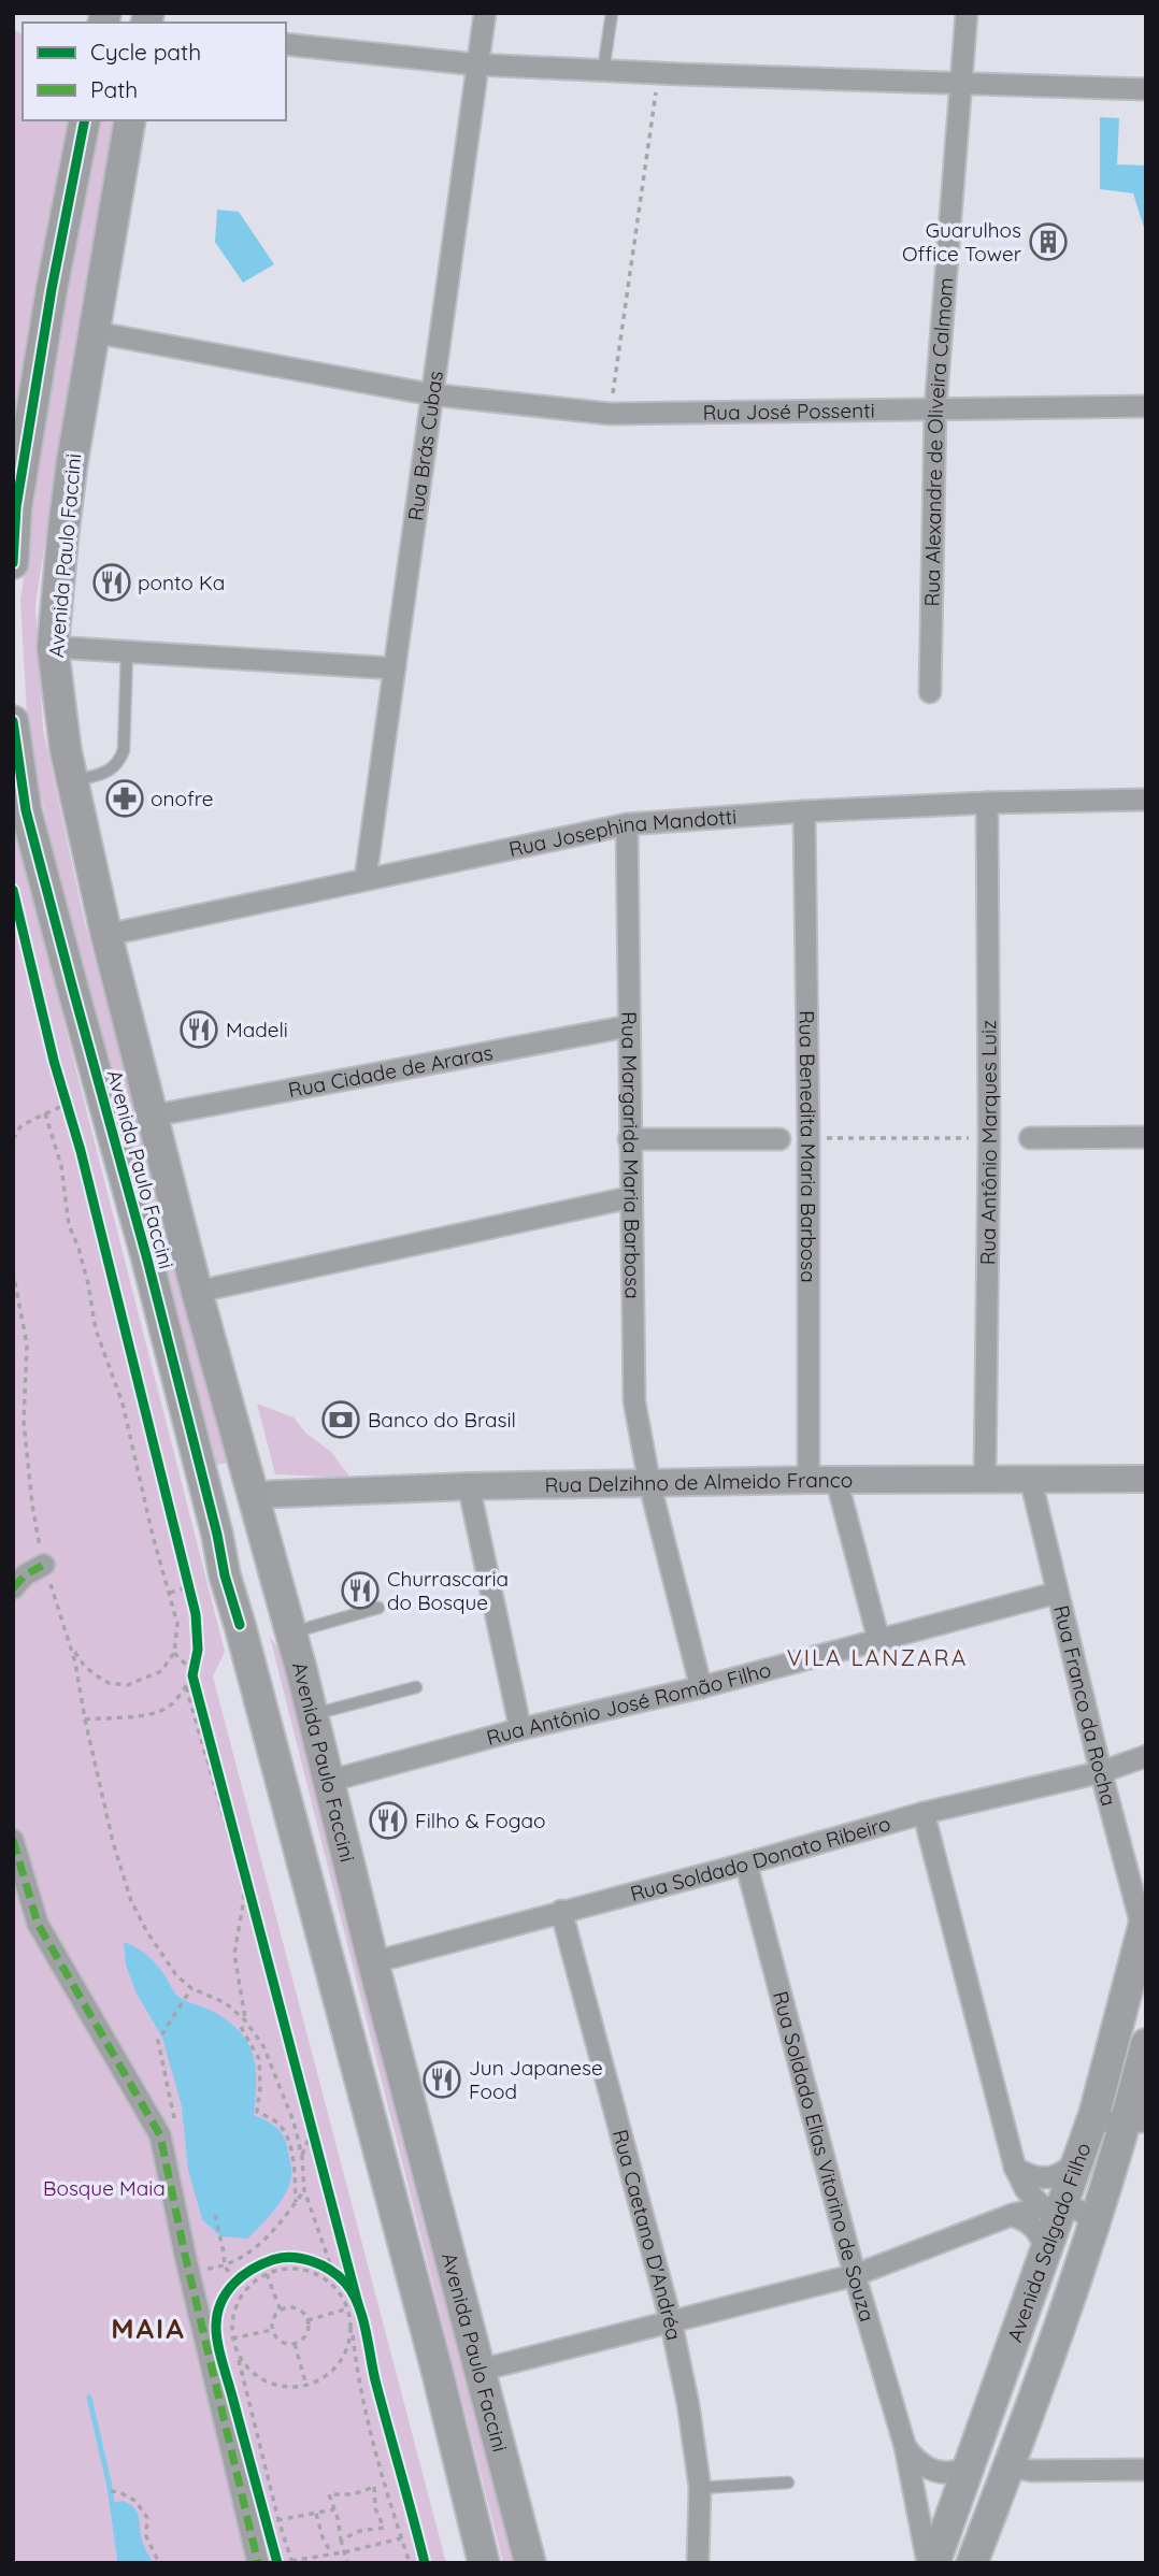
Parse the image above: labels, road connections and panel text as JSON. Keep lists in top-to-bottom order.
{
  "streets": {
    "main road": ["Avenida Paulo Faccini", "Avenida Salgado Filho"],
    "street": [
      "Rua José Possenti",
      "Rua Alexandre de Oliveira Calmom",
      "Rua Brás Cubas",
      "Rua Josephina Mandotti",
      "Rua Cidade de Araras",
      "Rua Antônio Marques Luiz",
      "Rua Benedita Maria Barbosa",
      "Rua Margarida Maria Barbosa",
      "Rua Delzihno de Almeido Franco",
      "Rua Antônio José Romão Filho",
      "Rua Franco da Rocha",
      "Rua Soldado Donato Ribeiro",
      "Rua Soldado Elias Vitorino de Souza",
      "Rua Caetano D'Andréa"
    ]
  },
  "crossings": [
    ["Rua José Possenti", "Rua Alexandre de Oliveira Calmom"],
    ["Rua José Possenti", "Rua Brás Cubas"],
    ["Rua José Possenti", "Avenida Paulo Faccini"],
    ["Rua Brás Cubas", "Rua Josephina Mandotti"],
    ["Avenida Paulo Faccini", "Rua Josephina Mandotti"],
    ["Avenida Paulo Faccini", "Rua Cidade de Araras"],
    ["Avenida Paulo Faccini", "Rua Delzihno de Almeido Franco"],
    ["Avenida Paulo Faccini", "Rua Antônio José Romão Filho"],
    ["Avenida Paulo Faccini", "Rua Soldado Donato Ribeiro"],
    ["Rua Josephina Mandotti", "Rua Antônio Marques Luiz"],
    ["Rua Josephina Mandotti", "Rua Benedita Maria Barbosa"],
    ["Rua Josephina Mandotti", "Rua Margarida Maria Barbosa"],
    ["Rua Cidade de Araras", "Rua Margarida Maria Barbosa"],
    ["Rua Antônio Marques Luiz", "Rua Delzihno de Almeido Franco"],
    ["Rua Benedita Maria Barbosa", "Rua Delzihno de Almeido Franco"],
    ["Rua Margarida Maria Barbosa", "Rua Delzihno de Almeido Franco"],
    ["Rua Margarida Maria Barbosa", "Rua Antônio José Romão Filho"],
    ["Rua Delzihno de Almeido Franco", "Rua Franco da Rocha"],
    ["Rua Antônio José Romão Filho", "Rua Franco da Rocha"],
    ["Rua Franco da Rocha", "Rua Soldado Donato Ribeiro"],
    ["Rua Franco da Rocha", "Avenida Salgado Filho"],
    ["Rua Soldado Donato Ribeiro", "Rua Soldado Elias Vitorino de Souza"],
    ["Rua Soldado Donato Ribeiro", "Rua Caetano D'Andréa"]
  ],
  "districts": ["VILA LANZARA", "MAIA"],
  "parks": ["Bosque Maia"],
  "places": {
    "building": ["Guarulhos Office Tower"],
    "restaurant": [
      "ponto Ka",
      "Madeli",
      "Churrascaria do Bosque",
      "Filho & Fogao",
      "Jun Japanese Food"
    ],
    "pharmacy": ["onofre"],
    "bank": ["Banco do Brasil"]
  },
  "legend": ["Cycle path", "Path"]
}
